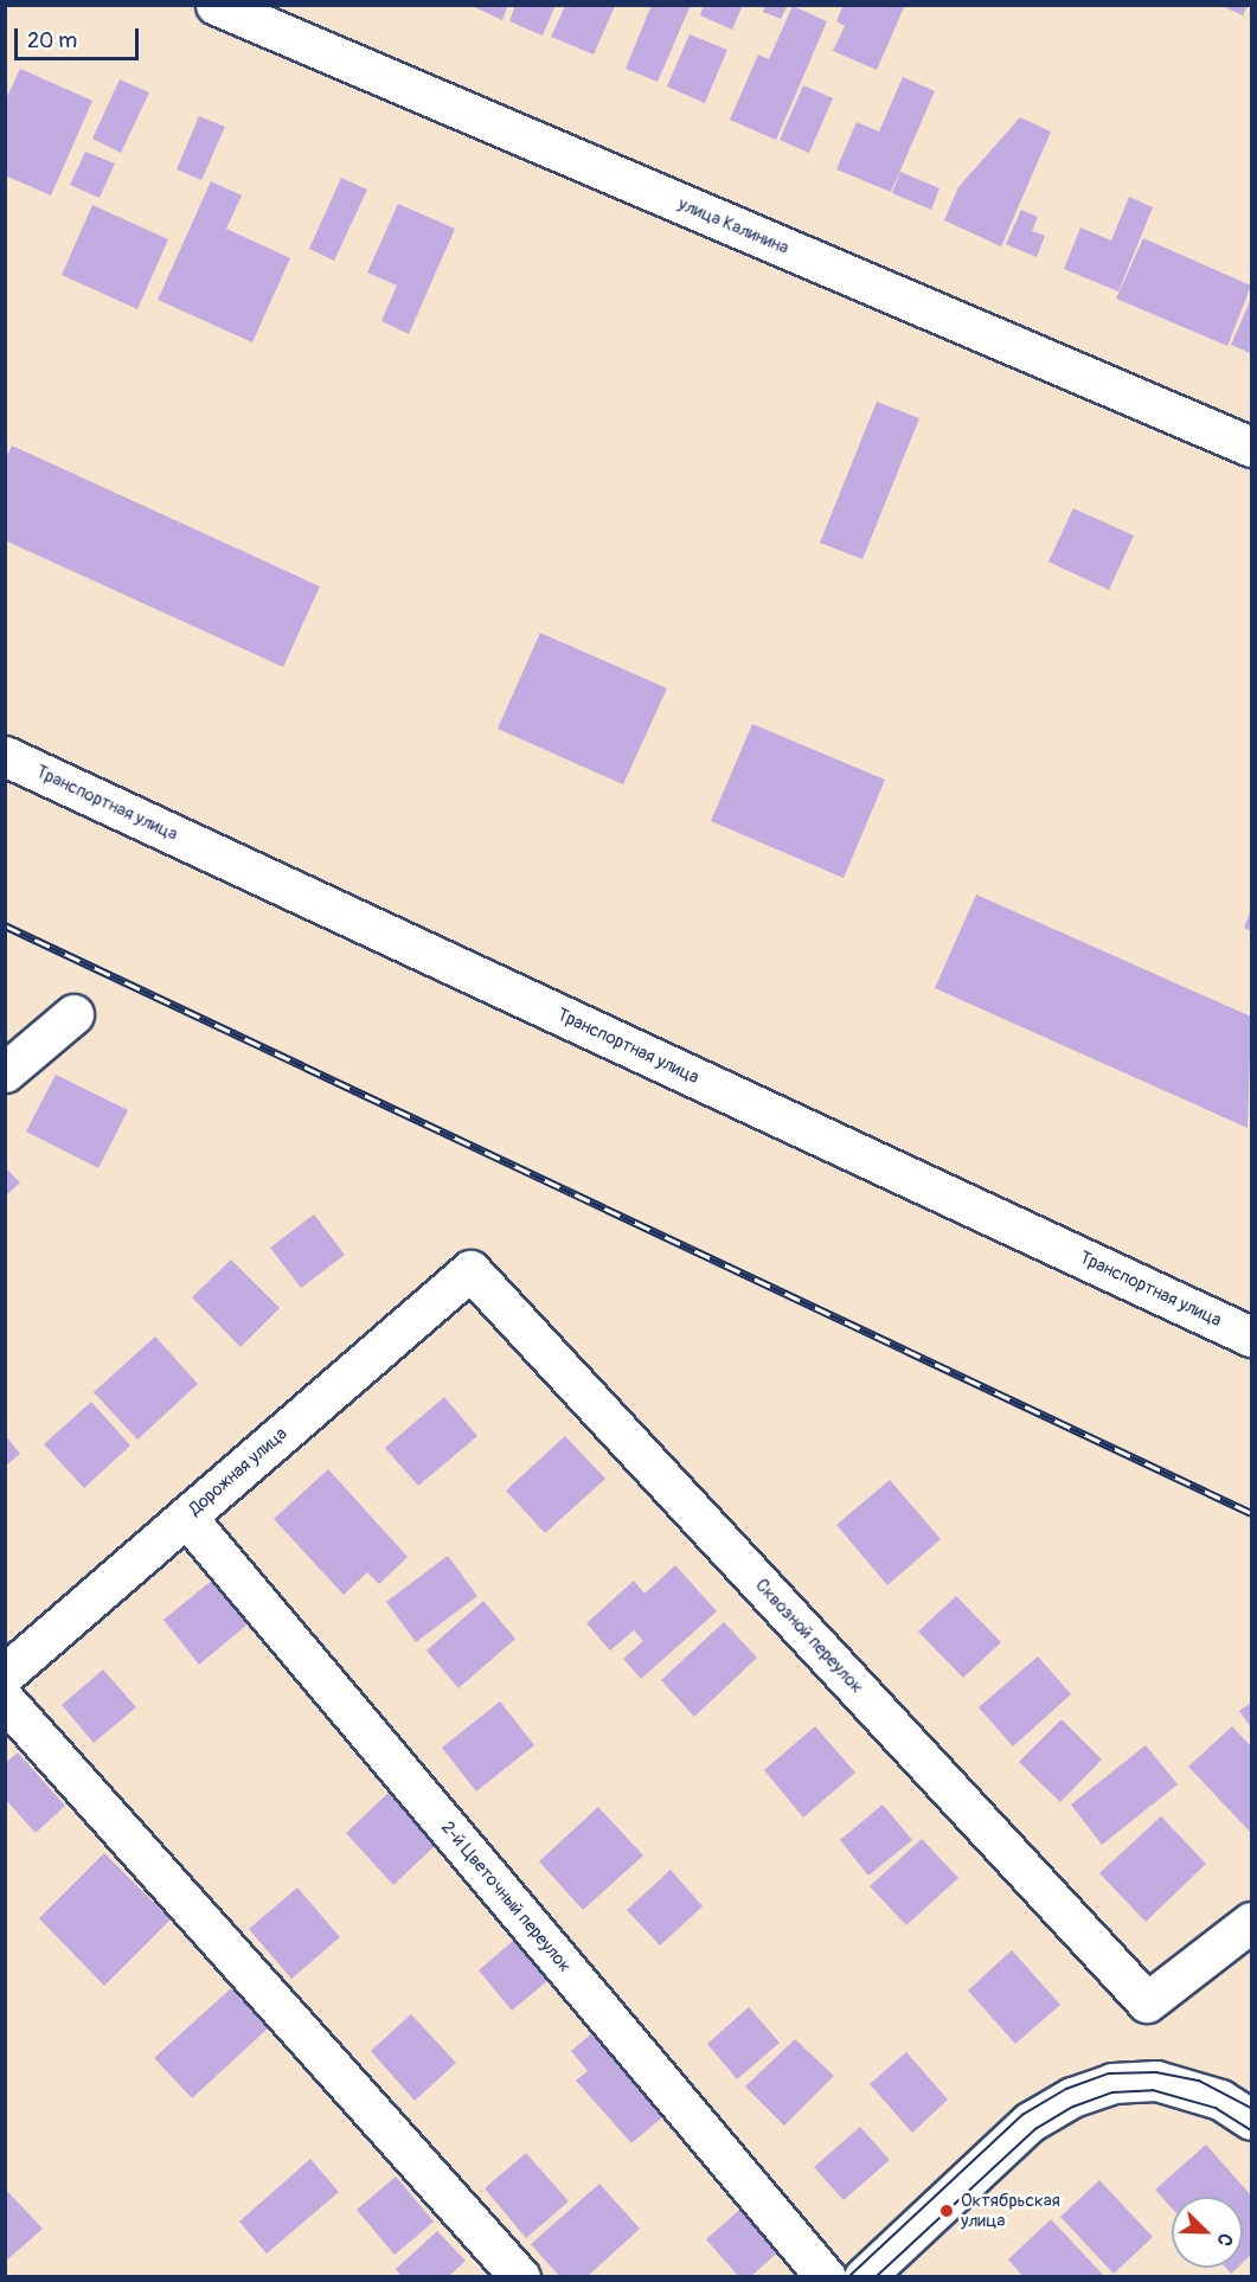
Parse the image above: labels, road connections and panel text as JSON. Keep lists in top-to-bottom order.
{
  "streets": {
    "street": [
      "улица Калинина",
      "Транспортная улица",
      "Дорожная улица",
      "Сквозной переулок",
      "2-й Цветочный переулок"
    ]
  },
  "crossings": [
    ["Дорожная улица", "Сквозной переулок"],
    ["Дорожная улица", "2-й Цветочный переулок"]
  ],
  "places": ["Октябрьская улица"],
  "scale_bar": "20 m",
  "north": "bottom right"
}
